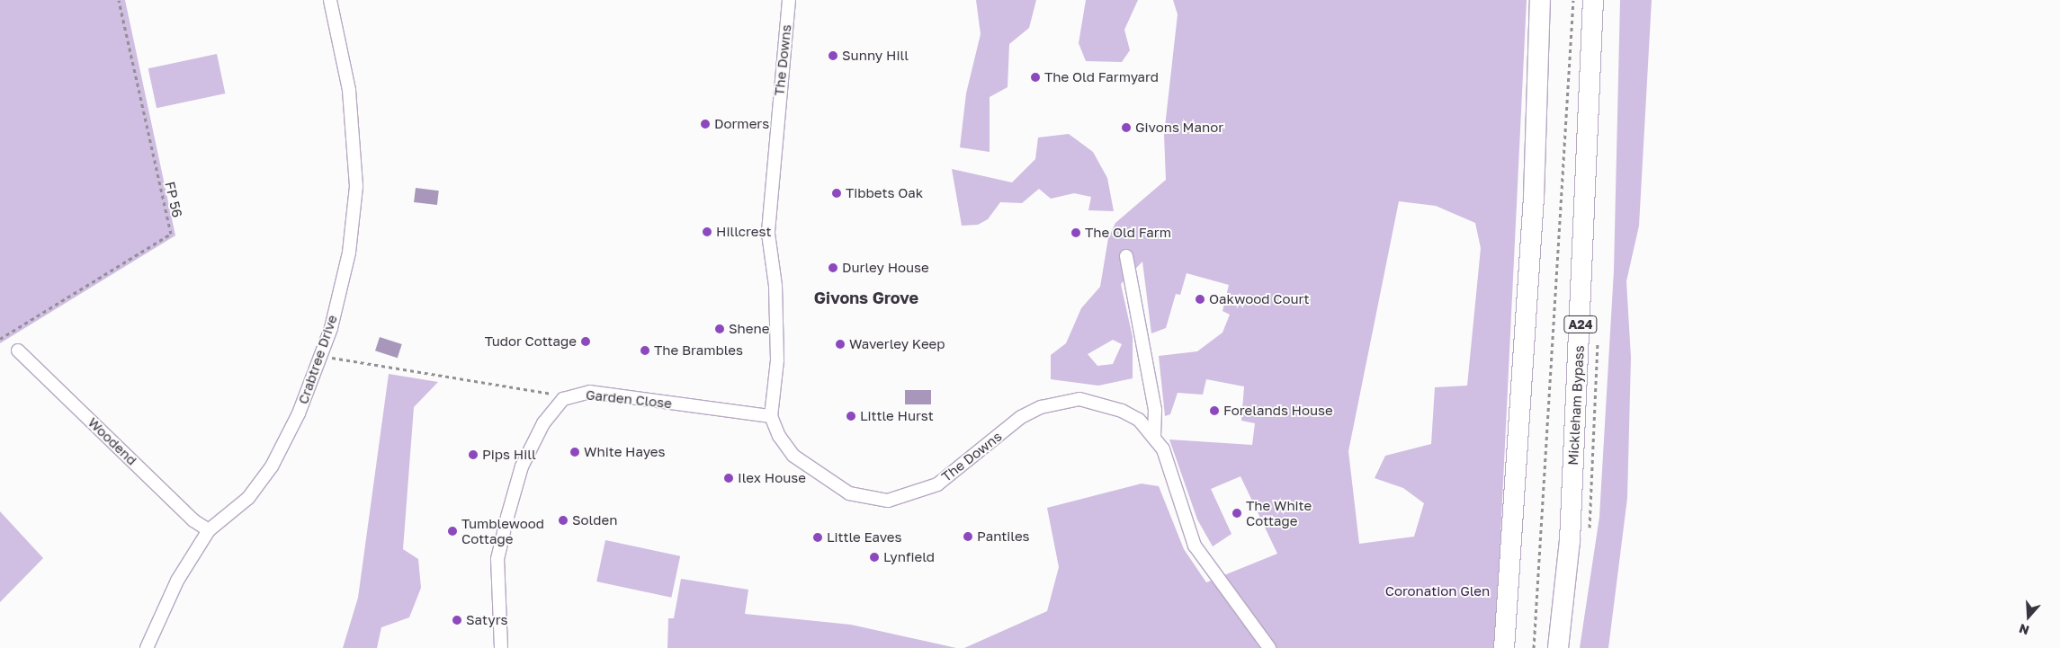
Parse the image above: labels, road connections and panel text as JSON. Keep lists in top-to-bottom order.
{
  "streets": {
    "highway": ["A24", "Mickleham Bypass"],
    "street": [
      "The Downs",
      "Crabtree Drive",
      "Garden Close",
      "Woodend"
    ],
    "path": ["FP 56"]
  },
  "crossings": [
    ["The Downs", "Garden Close"],
    ["Crabtree Drive", "Woodend"]
  ],
  "districts": ["Givons Grove"],
  "parks": ["Coronation Glen"],
  "places": [
    "Sunny Hill",
    "The Old Farmyard",
    "Dormers",
    "Givons Manor",
    "Tibbets Oak",
    "Hillcrest",
    "The Old Farm",
    "Durley House",
    "Oakwood Court",
    "Shene",
    "Tudor Cottage",
    "Waverley Keep",
    "The Brambles",
    "Forelands House",
    "Little Hurst",
    "White Hayes",
    "Pips Hill",
    "Ilex House",
    "The White Cottage",
    "Solden",
    "Tumblewood Cottage",
    "Pantiles",
    "Little Eaves",
    "Lynfield",
    "Satyrs"
  ],
  "north": "bottom"
}
